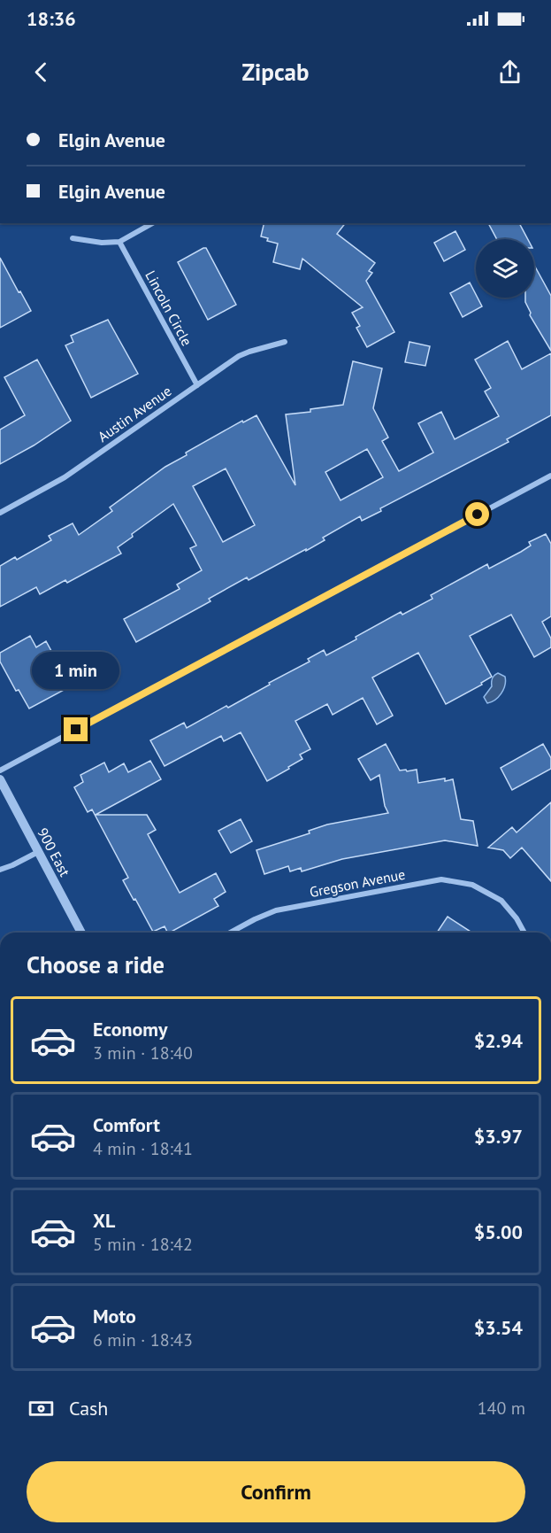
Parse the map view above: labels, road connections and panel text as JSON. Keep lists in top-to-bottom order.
{
  "streets": {
    "street": [
      "Lincoln Circle",
      "Austin Avenue",
      "900 East",
      "Gregson Avenue"
    ]
  },
  "crossings": [
    ["Lincoln Circle", "Austin Avenue"]
  ],
  "page": {
    "status": "18:36",
    "header": "Zipcab",
    "banner": ["Elgin Avenue", "Elgin Avenue"],
    "bubble": "1 min",
    "heading": "Choose a ride",
    "list": [
      {
        "name": "Economy",
        "note": "3 min · 18:40",
        "value": "$2.94"
      },
      {
        "name": "Comfort",
        "note": "4 min · 18:41",
        "value": "$3.97"
      },
      {
        "name": "XL",
        "note": "5 min · 18:42",
        "value": "$5.00"
      },
      {
        "name": "Moto",
        "note": "6 min · 18:43",
        "value": "$3.54"
      }
    ],
    "pay": ["Cash", "140 m"],
    "buttons": "Confirm"
  }
}
